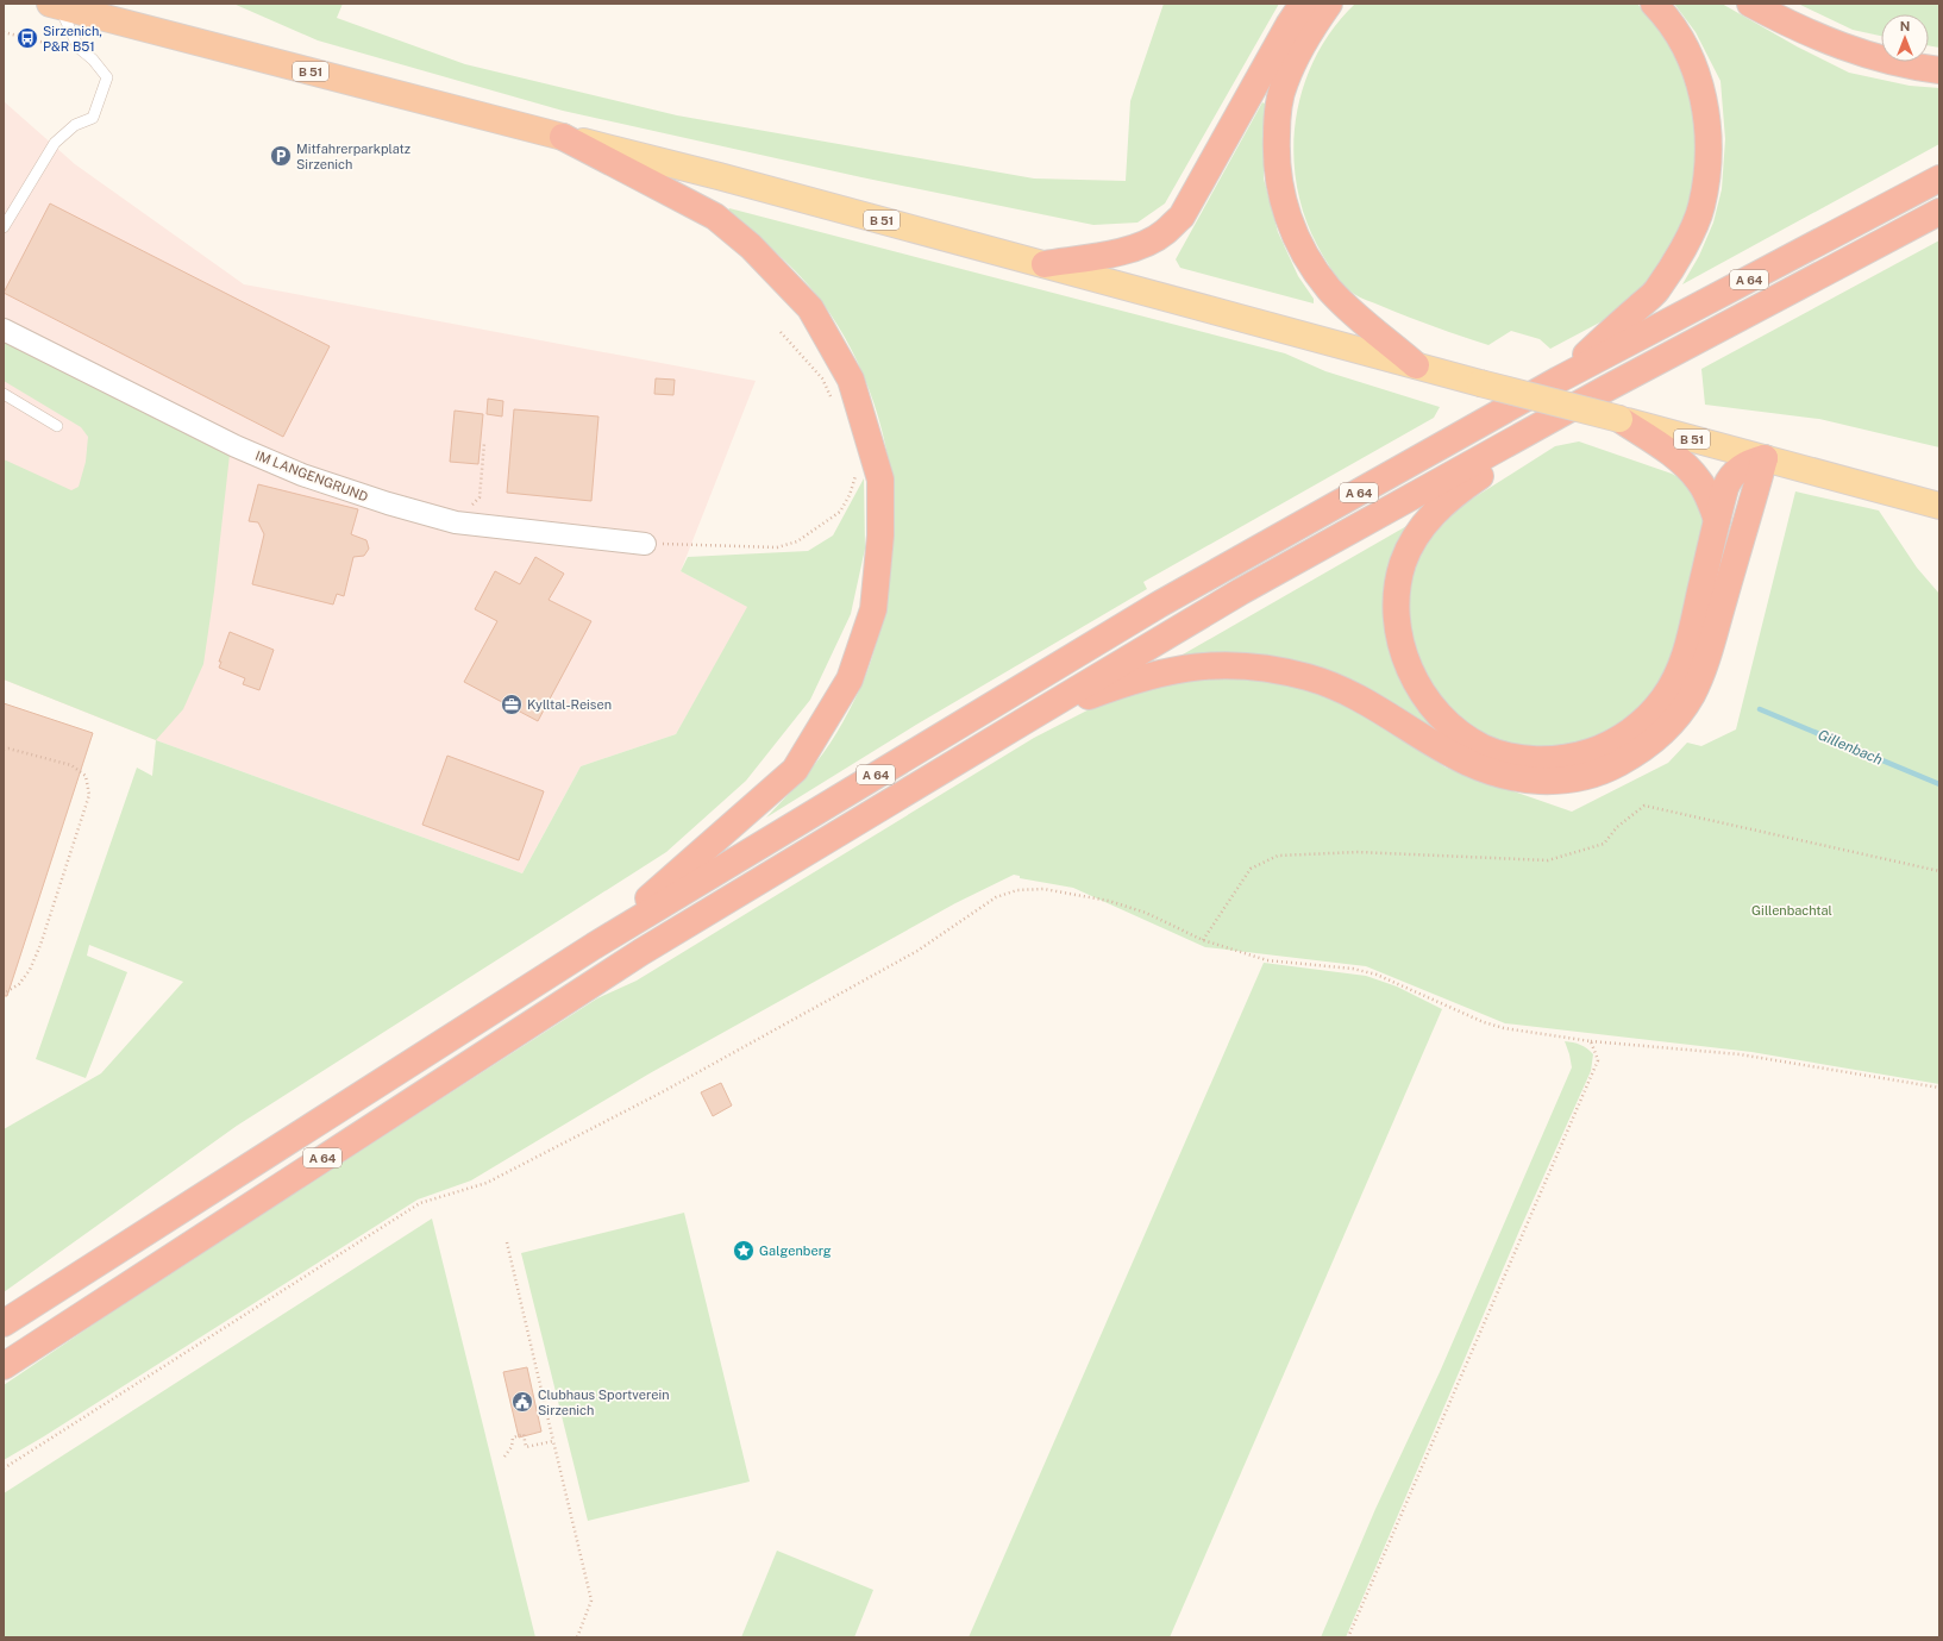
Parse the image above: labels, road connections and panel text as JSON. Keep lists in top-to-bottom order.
{
  "streets": {
    "highway": ["B 51", "A 64"],
    "street": ["IM LANGENGRUND"]
  },
  "water": ["Gillenbach"],
  "parks": ["Gillenbachtal"],
  "places": {
    "bus stop": ["Sirzenich, P&R B51"],
    "parking": ["Mitfahrerparkplatz Sirzenich"],
    "office": ["Kylltal-Reisen"],
    "place": ["Galgenberg"],
    "public building": ["Clubhaus Sportverein Sirzenich"]
  },
  "north": "top"
}
